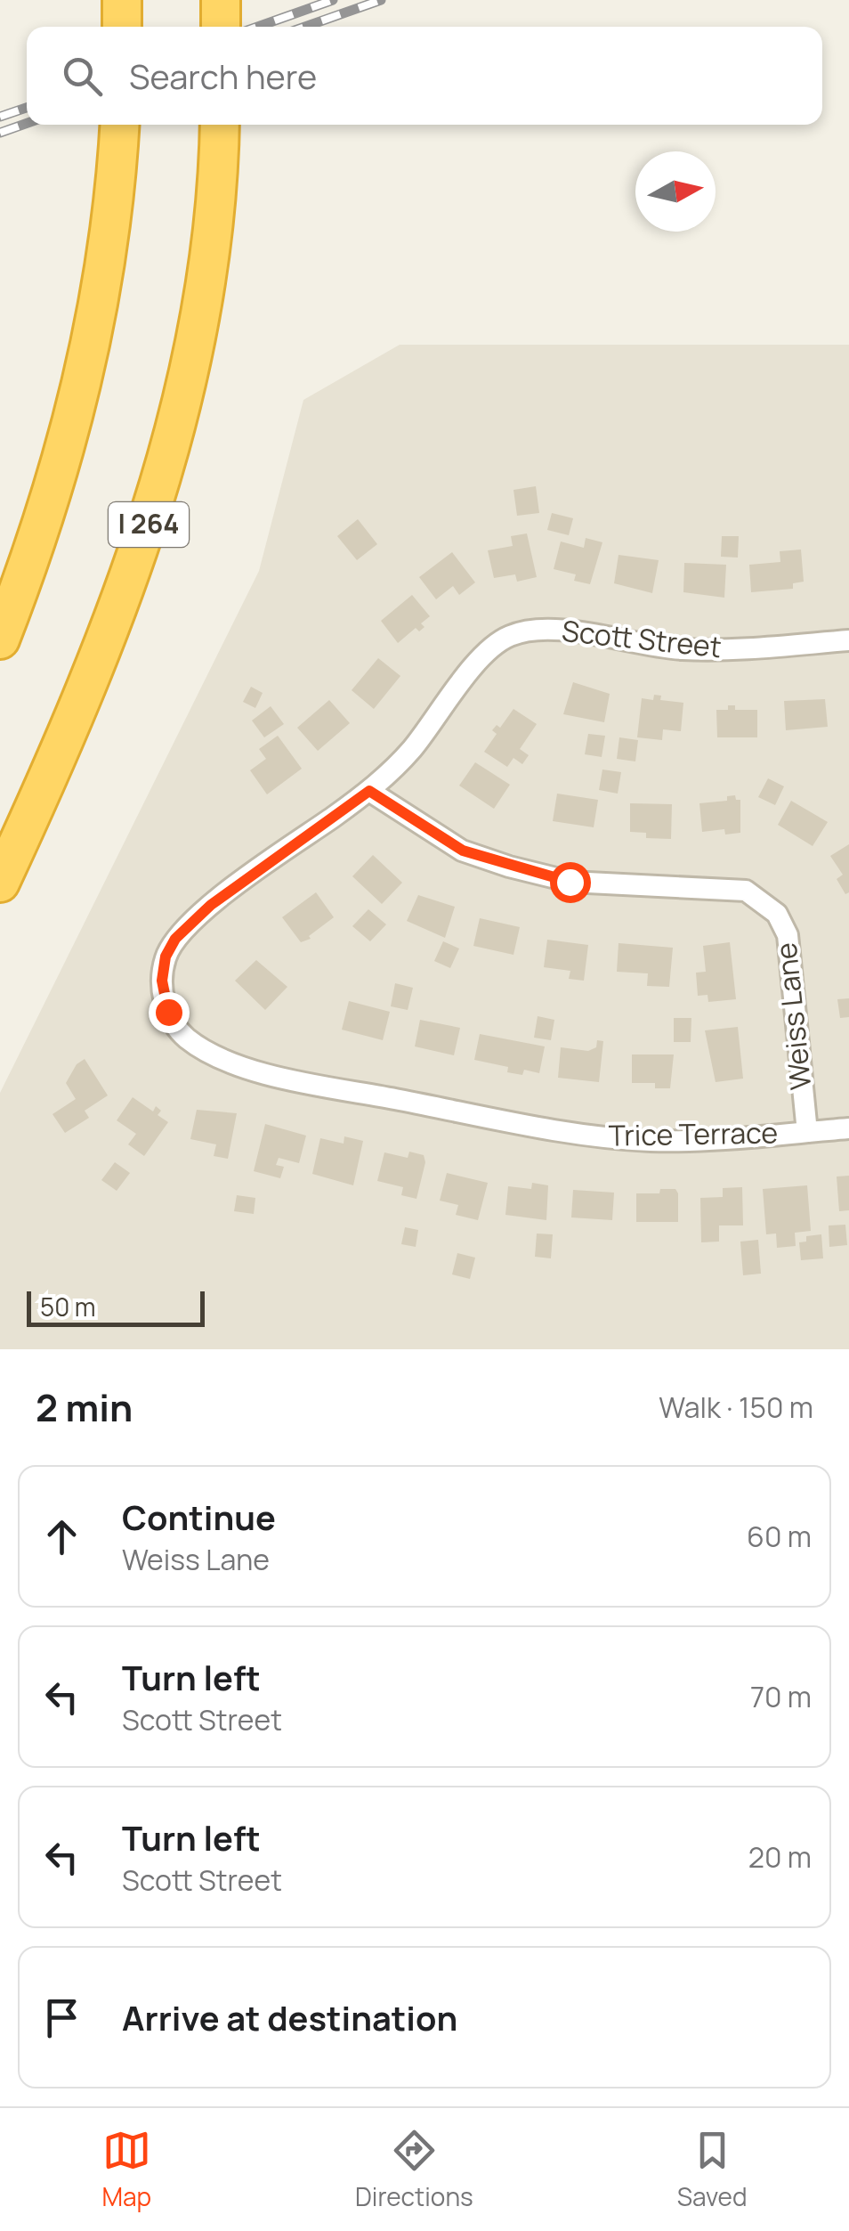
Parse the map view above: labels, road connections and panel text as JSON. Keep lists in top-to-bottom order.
{
  "streets": {
    "highway": ["I 264"],
    "street": ["Scott Street", "Weiss Lane", "Trice Terrace"]
  },
  "crossings": [
    ["Scott Street", "Weiss Lane"],
    ["Scott Street", "Trice Terrace"],
    ["Weiss Lane", "Trice Terrace"]
  ],
  "scale_bar": "50 m",
  "north": "right",
  "page": {
    "search": "Search here",
    "scale": "50 m",
    "heading": ["2 min", "Walk · 150 m"],
    "list": [
      ["Continue", "Weiss Lane", "60 m"],
      ["Turn left", "Scott Street", "70 m"],
      ["Turn left", "Scott Street", "20 m"],
      "Arrive at destination"
    ],
    "nav": ["Map", "Directions", "Saved"]
  }
}
